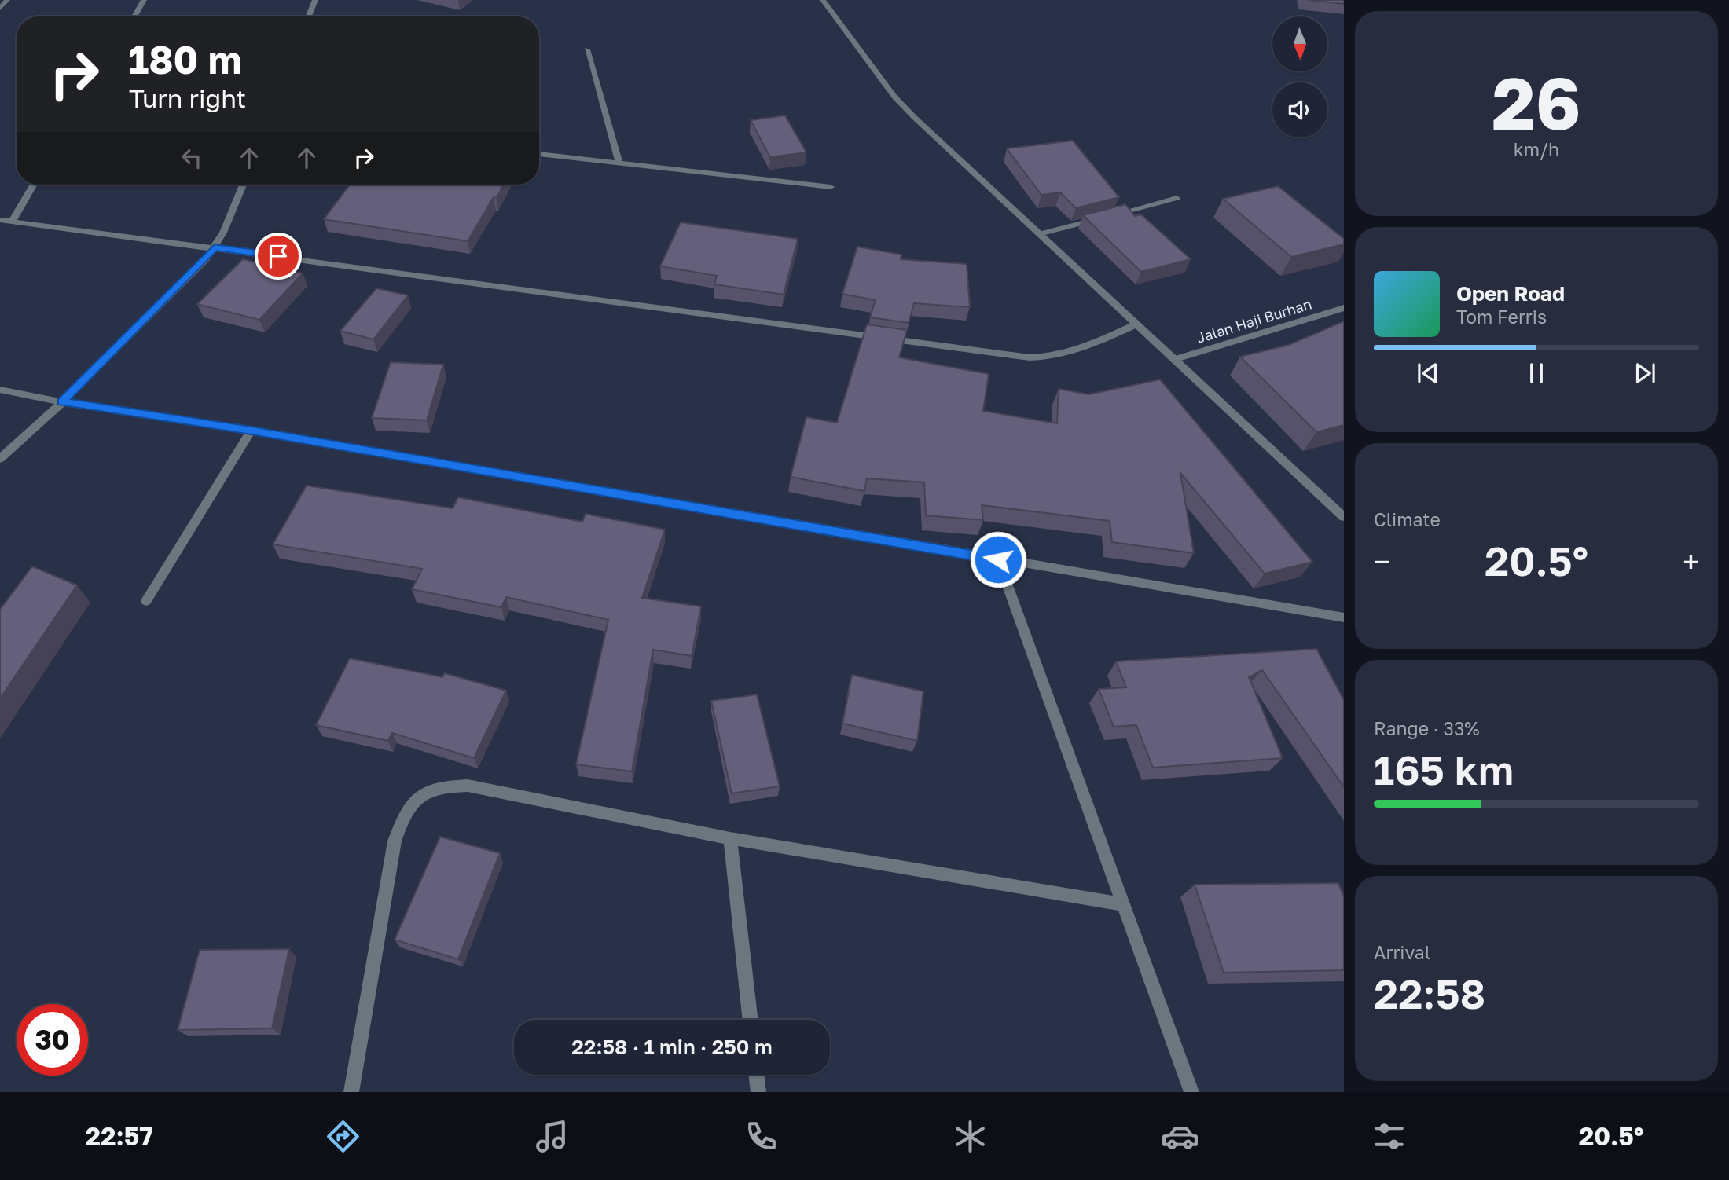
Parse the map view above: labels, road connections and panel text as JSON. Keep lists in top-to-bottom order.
{
  "streets": {
    "street": ["Jalan Haji Burhan"]
  },
  "north": "bottom",
  "page": {
    "tile": [
      ["26", "km/h"],
      "Climate",
      ["Range · 33%", "165 km"],
      ["Arrival", "22:58"]
    ],
    "turn": ["180 m", "Turn right"],
    "song": ["Open Road", "Tom Ferris"],
    "heat": ["−", "20.5°", "+"],
    "limit": "30",
    "trip": "22:58 · 1 min · 250 m",
    "tabs": ["22:57", "20.5°"]
  }
}
